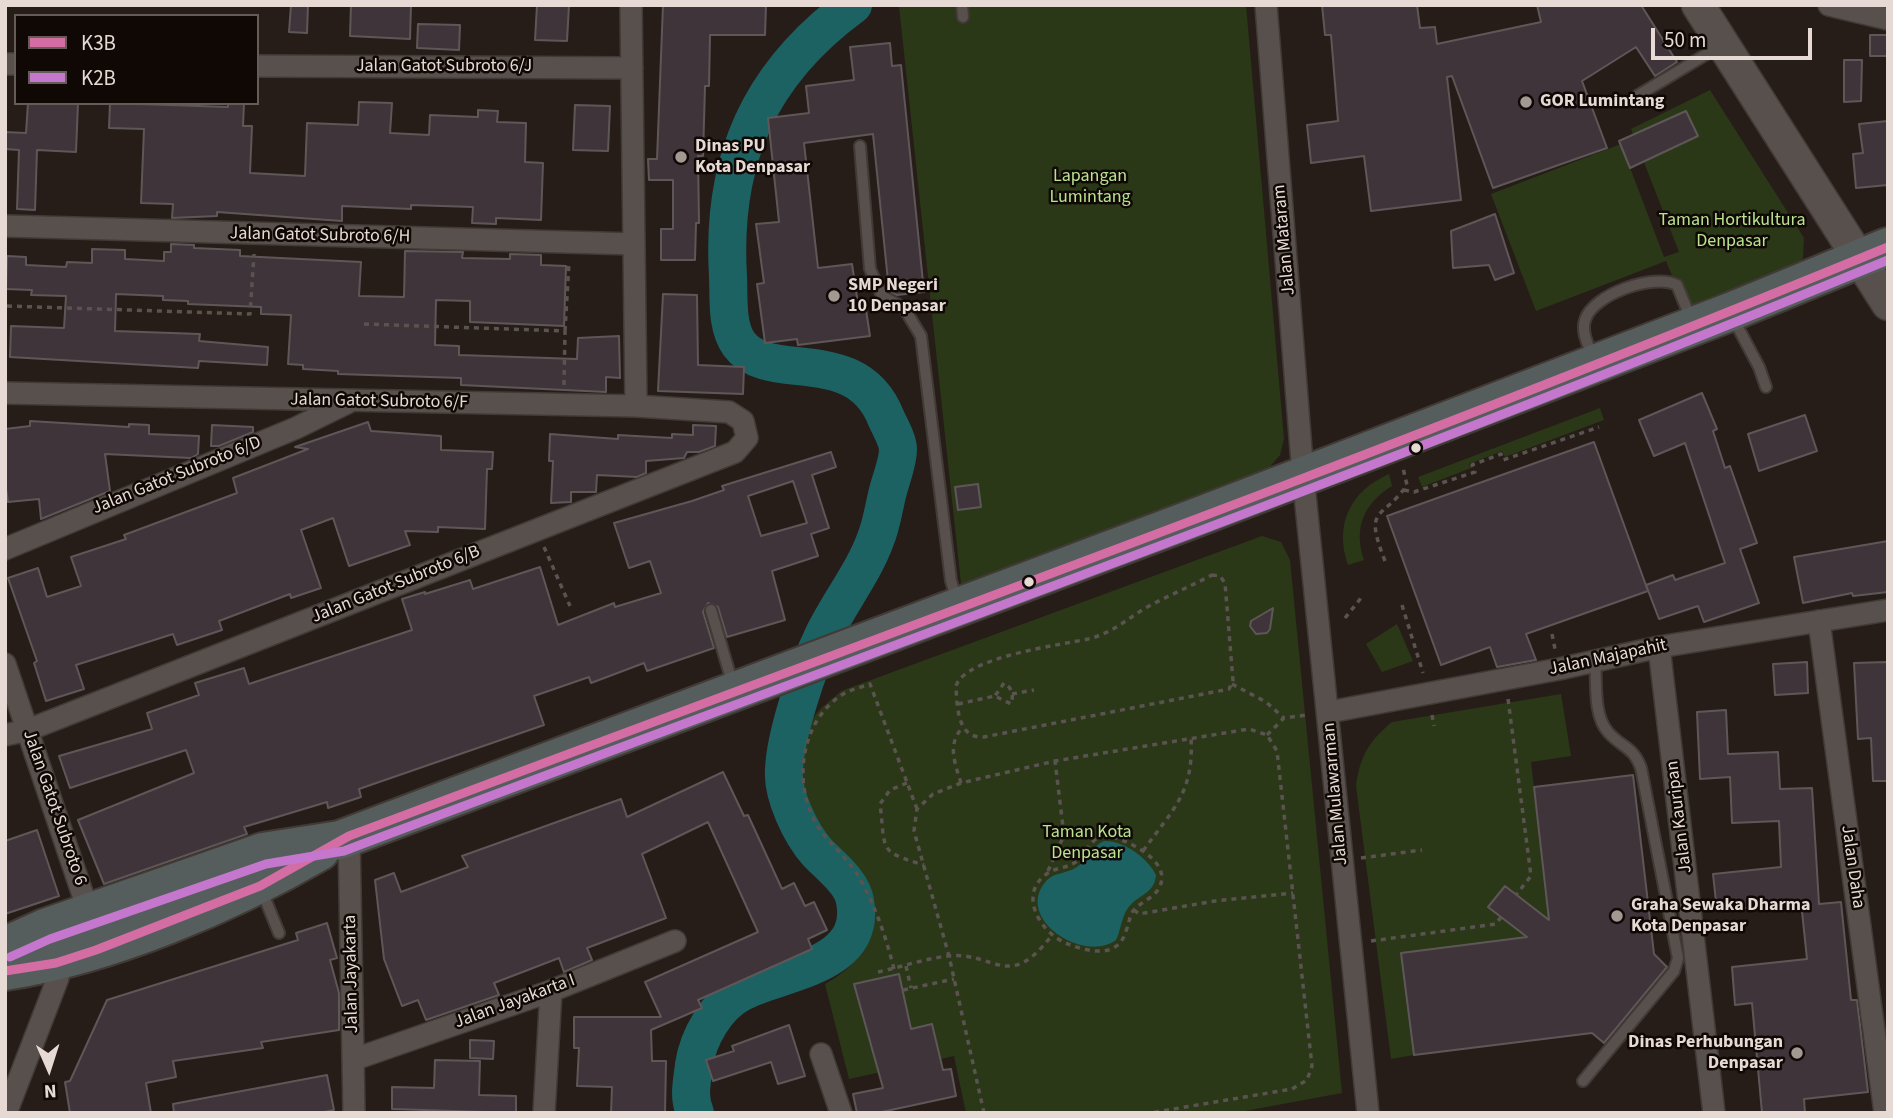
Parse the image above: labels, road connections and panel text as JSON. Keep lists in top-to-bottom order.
{
  "streets": {
    "street": [
      "Jalan Gatot Subroto 6/J",
      "Jalan Gatot Subroto 6/H",
      "Jalan Mataram",
      "Jalan Gatot Subroto 6/F",
      "Jalan Gatot Subroto 6/D",
      "Jalan Gatot Subroto 6/B",
      "Jalan Majapahit",
      "Jalan Mulawarman",
      "Jalan Gatot Subroto 6",
      "Jalan Kauripan",
      "Jalan Daha",
      "Jalan Jayakarta",
      "Jalan Jayakarta I"
    ]
  },
  "crossings": [
    ["Jalan Mataram", "Jalan Mulawarman"],
    ["Jalan Gatot Subroto 6/F", "Jalan Gatot Subroto 6/D"],
    ["Jalan Gatot Subroto 6/F", "Jalan Gatot Subroto 6/B"],
    ["Jalan Gatot Subroto 6/B", "Jalan Gatot Subroto 6"],
    ["Jalan Majapahit", "Jalan Mulawarman"],
    ["Jalan Majapahit", "Jalan Kauripan"],
    ["Jalan Majapahit", "Jalan Daha"],
    ["Jalan Jayakarta", "Jalan Jayakarta I"]
  ],
  "parks": ["Lapangan Lumintang", "Taman Hortikultura Denpasar", "Taman Kota Denpasar"],
  "places": [
    "GOR Lumintang",
    "Dinas PU Kota Denpasar",
    "SMP Negeri 10 Denpasar",
    "Graha Sewaka Dharma Kota Denpasar",
    "Dinas Perhubungan Denpasar"
  ],
  "lines": ["transit line K3B", "transit line K2B"],
  "legend": ["K3B", "K2B"],
  "scale_bar": "50 m",
  "north": "bottom"
}
